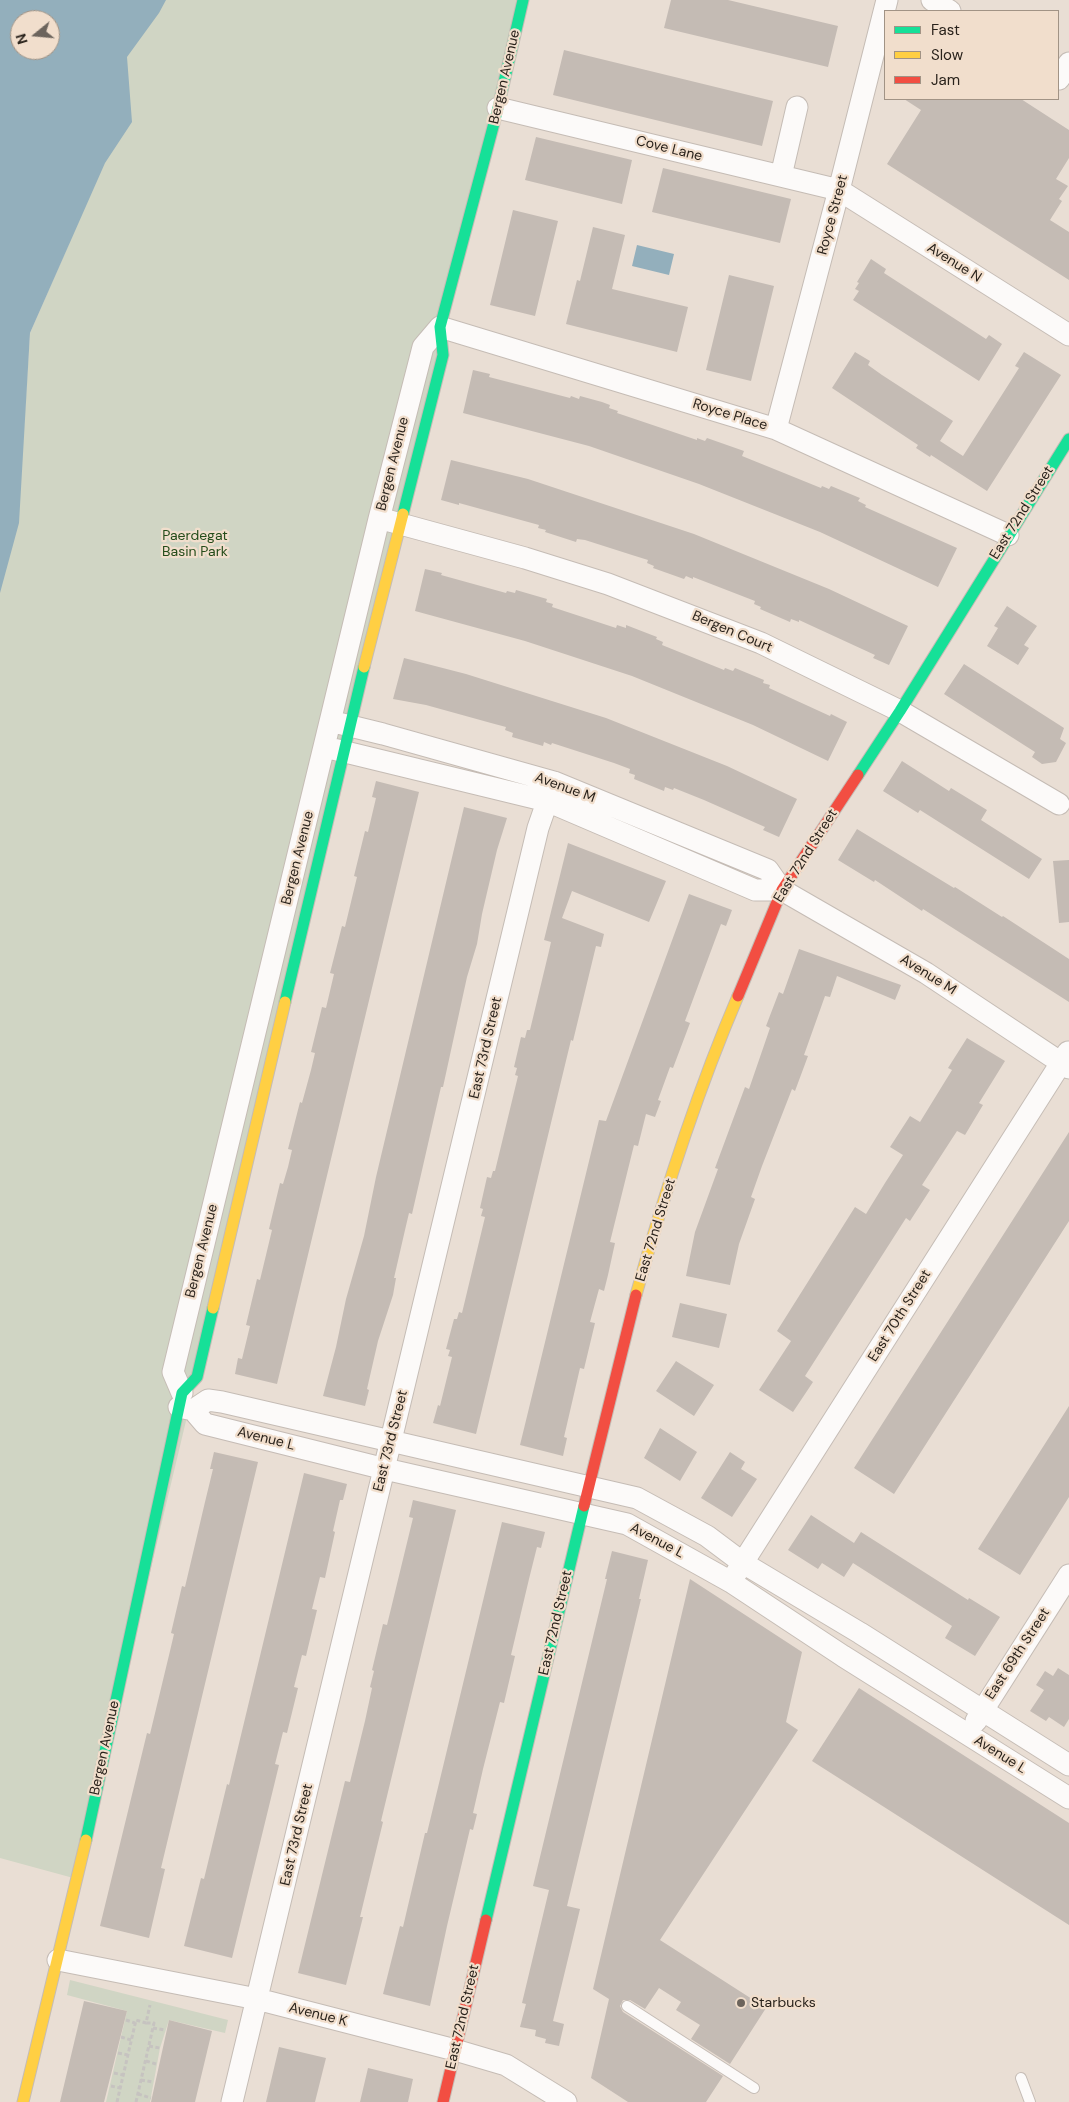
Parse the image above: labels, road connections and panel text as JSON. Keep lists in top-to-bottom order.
{
  "streets": {
    "street": [
      "Bergen Avenue",
      "Cove Lane",
      "Royce Street",
      "Avenue N",
      "Royce Place",
      "East 72nd Street",
      "Bergen Court",
      "Avenue M",
      "East 73rd Street",
      "East 70th Street",
      "Avenue L",
      "East 69th Street",
      "Avenue K"
    ]
  },
  "crossings": [
    ["Bergen Avenue", "Cove Lane"],
    ["Bergen Avenue", "Royce Place"],
    ["Bergen Avenue", "Bergen Court"],
    ["Bergen Avenue", "Avenue M"],
    ["Bergen Avenue", "Avenue L"],
    ["Bergen Avenue", "Avenue K"],
    ["Cove Lane", "Royce Street"],
    ["Cove Lane", "Avenue N"],
    ["Royce Street", "Avenue N"],
    ["Royce Street", "Royce Place"],
    ["Royce Place", "East 72nd Street"],
    ["East 72nd Street", "Bergen Court"],
    ["East 72nd Street", "Avenue M"],
    ["East 72nd Street", "Avenue L"],
    ["East 72nd Street", "Avenue K"],
    ["Avenue M", "East 73rd Street"],
    ["Avenue M", "East 70th Street"],
    ["East 73rd Street", "Avenue L"],
    ["East 73rd Street", "Avenue K"],
    ["East 70th Street", "Avenue L"],
    ["Avenue L", "East 69th Street"]
  ],
  "parks": ["Paerdegat Basin Park"],
  "places": ["Starbucks"],
  "legend": ["Fast", "Slow", "Jam"],
  "north": "left"
}
